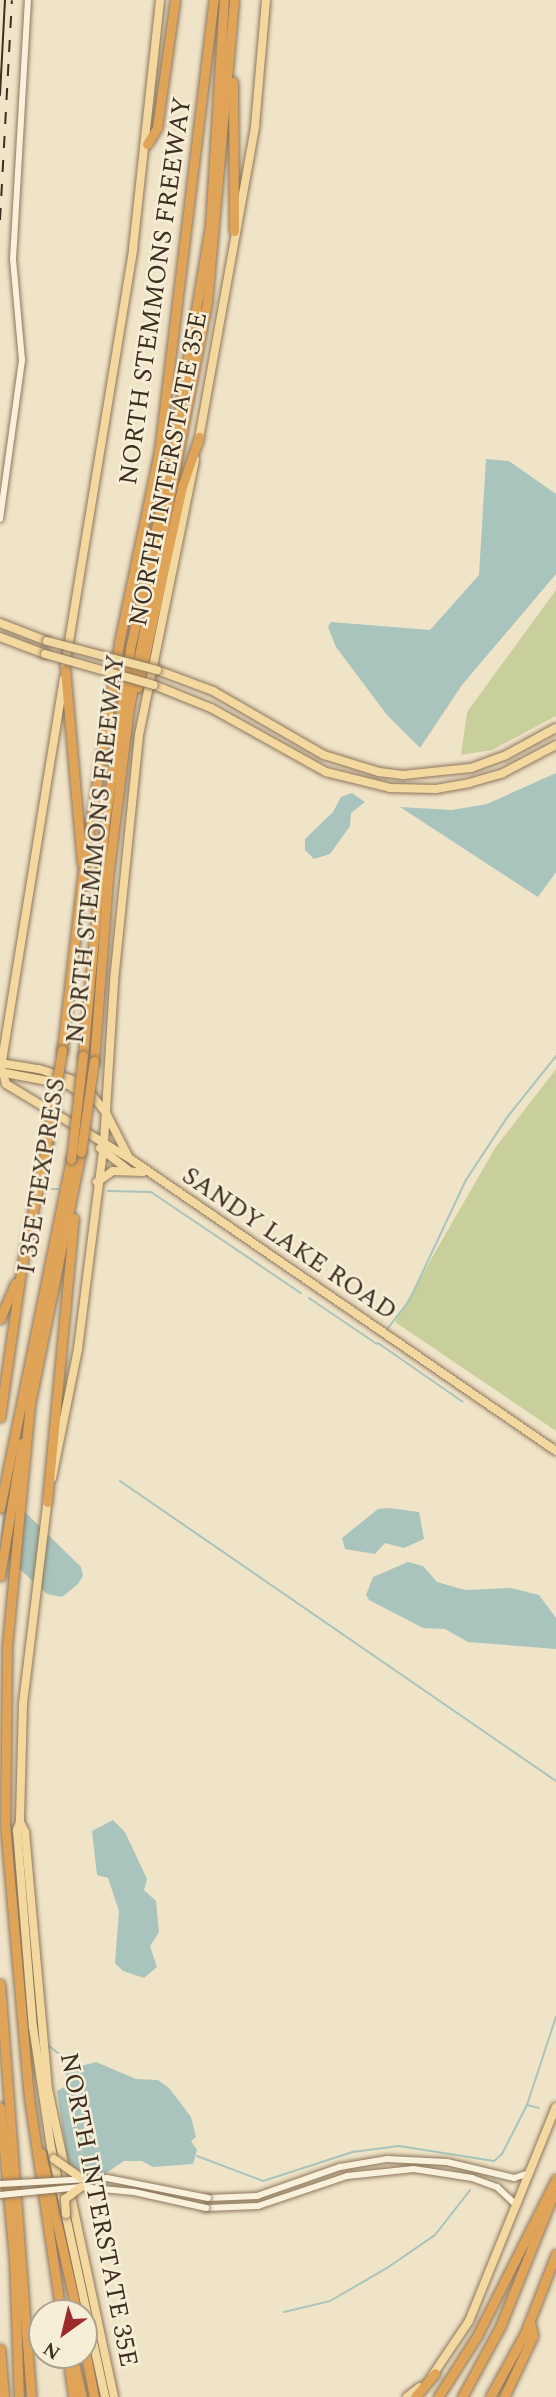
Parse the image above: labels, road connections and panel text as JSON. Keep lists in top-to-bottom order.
{
  "streets": {
    "highway": ["NORTH STEMMONS FREEWAY", "I 35E TEXPRESS"],
    "main road": ["NORTH INTERSTATE 35E", "SANDY LAKE ROAD"]
  },
  "crossings": [
    ["NORTH INTERSTATE 35E", "SANDY LAKE ROAD"]
  ],
  "north": "bottom left"
}
